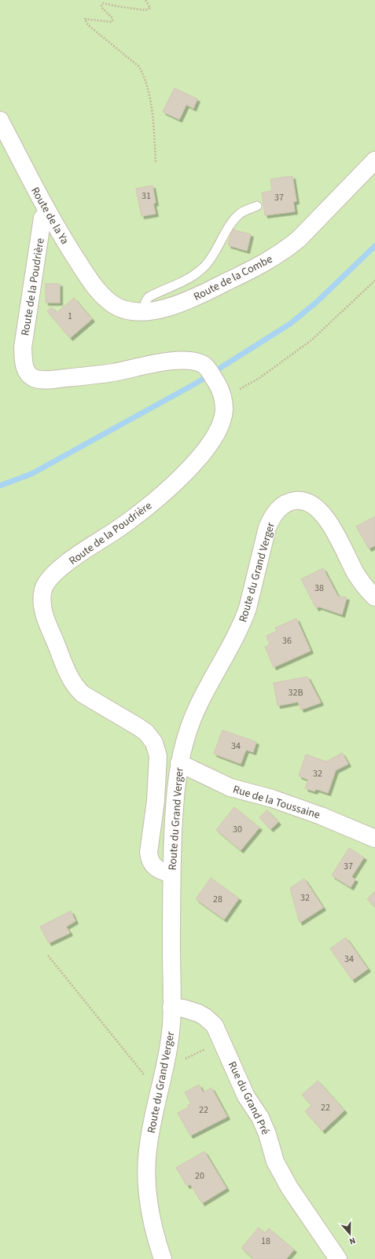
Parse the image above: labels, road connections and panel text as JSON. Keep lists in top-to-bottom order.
{
  "streets": {
    "street": [
      "Route de la Ya",
      "Route de la Combe",
      "Route de la Poudrière",
      "Route du Grand Verger",
      "Rue de la Toussaine",
      "Rue du Grand Pré"
    ]
  },
  "crossings": [
    ["Route de la Ya", "Route de la Combe"],
    ["Route de la Ya", "Route de la Poudrière"],
    ["Route de la Poudrière", "Route du Grand Verger"],
    ["Route du Grand Verger", "Rue de la Toussaine"],
    ["Route du Grand Verger", "Rue du Grand Pré"]
  ],
  "house_numbers": [
    "31",
    "37",
    "1",
    "38",
    "36",
    "32B",
    "34",
    "32",
    "30",
    "37",
    "32",
    "28",
    "34",
    "22",
    "22",
    "20",
    "18"
  ],
  "north": "bottom"
}
